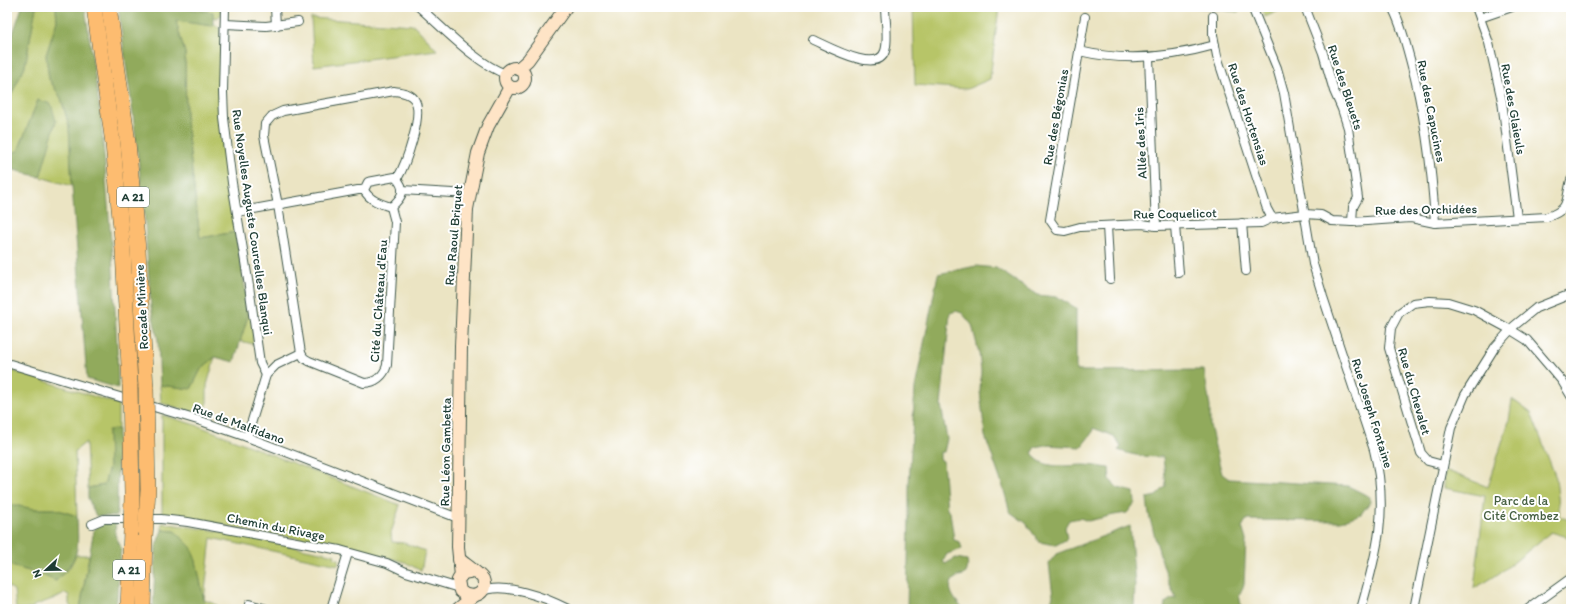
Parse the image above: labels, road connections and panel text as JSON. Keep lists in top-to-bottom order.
{
  "streets": {
    "highway": ["A 21", "Rocade Minière"],
    "main road": ["Rue Raoul Briquet", "Rue Léon Gambetta"],
    "street": [
      "Rue des Bleuets",
      "Rue des Glaieuls",
      "Rue des Capucines",
      "Rue des Hortensias",
      "Rue des Bégonias",
      "Allée des Iris",
      "Rue des Orchidées",
      "Rue Coquelicot",
      "Rue Noyelles Auguste Courcelles Blanqui",
      "Cité du Château d'Eau",
      "Rue du Chevalet",
      "Rue Joseph Fontaine",
      "Rue de Malfidano",
      "Chemin du Rivage"
    ]
  },
  "crossings": [
    ["Rue des Bleuets", "Rue des Orchidées"],
    ["Rue des Glaieuls", "Rue des Orchidées"],
    ["Rue des Capucines", "Rue des Orchidées"],
    ["Rue des Hortensias", "Rue Coquelicot"],
    ["Rue des Bégonias", "Rue Coquelicot"],
    ["Allée des Iris", "Rue Coquelicot"],
    ["Rue des Orchidées", "Rue Coquelicot"],
    ["Rue des Orchidées", "Rue Joseph Fontaine"],
    ["Rue Coquelicot", "Rue Joseph Fontaine"],
    ["Rue Raoul Briquet", "Rue Léon Gambetta"],
    ["Rue de Malfidano", "Rue Léon Gambetta"],
    ["Rue Léon Gambetta", "Chemin du Rivage"]
  ],
  "parks": ["Parc de la Cité Crombez"],
  "north": "left"
}
